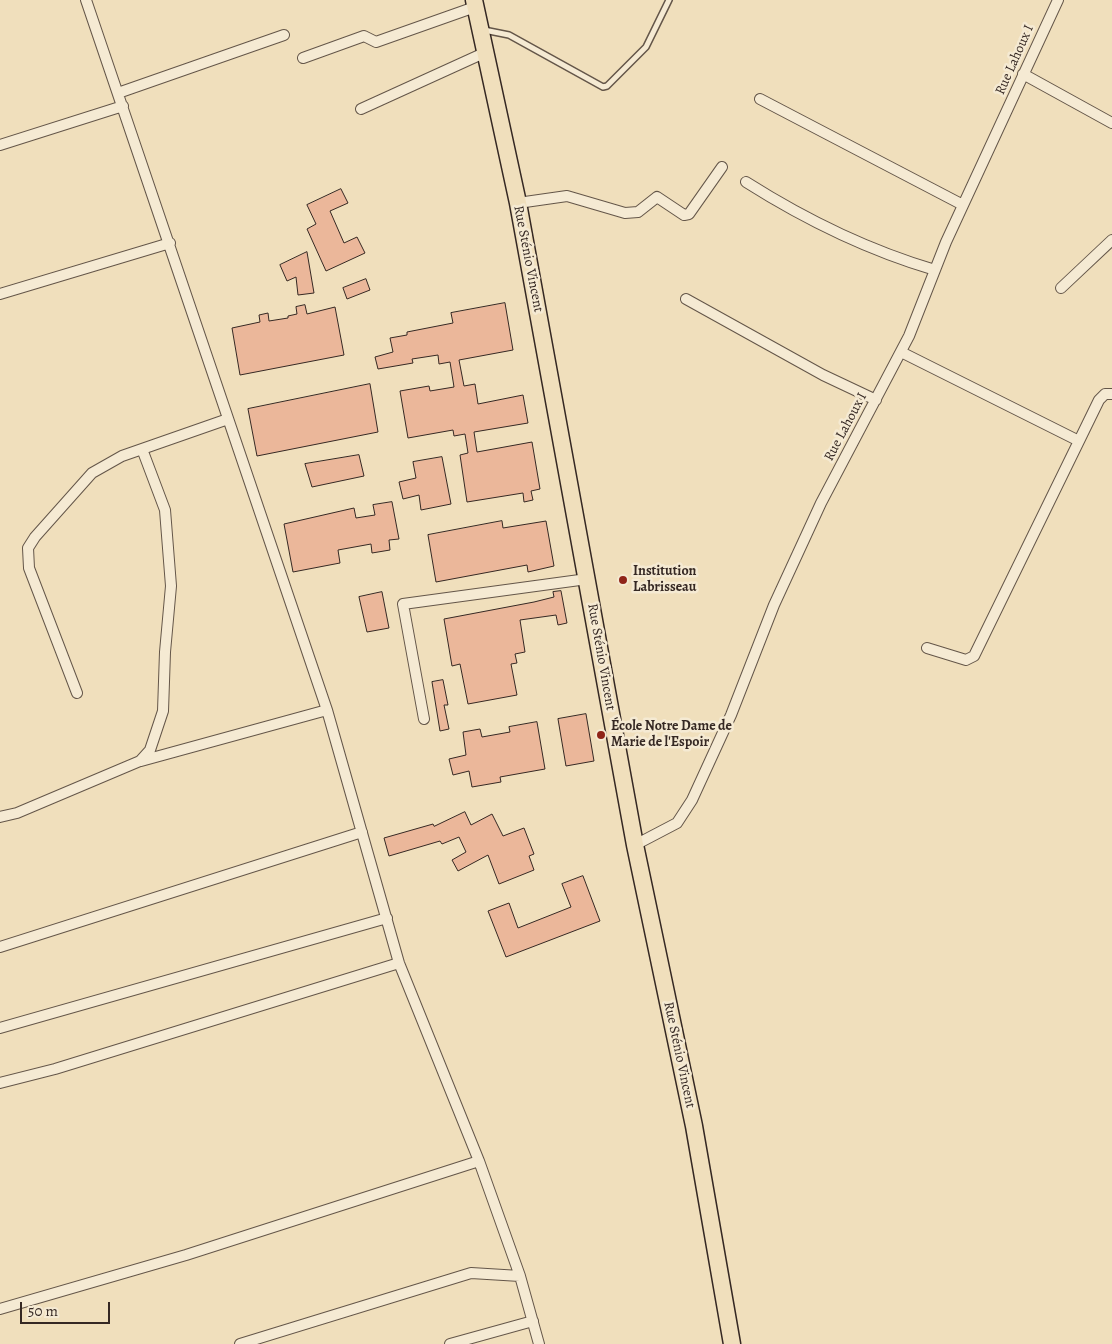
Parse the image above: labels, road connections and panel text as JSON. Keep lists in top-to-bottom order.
{
  "streets": {
    "main road": ["Rue Sténio Vincent"],
    "street": ["Rue Lahoux I"]
  },
  "crossings": [
    ["Rue Lahoux I", "Rue Sténio Vincent"]
  ],
  "places": ["Institution Labrisseau", "École Notre Dame de Marie de l'Espoir"],
  "scale_bar": "50 m"
}
